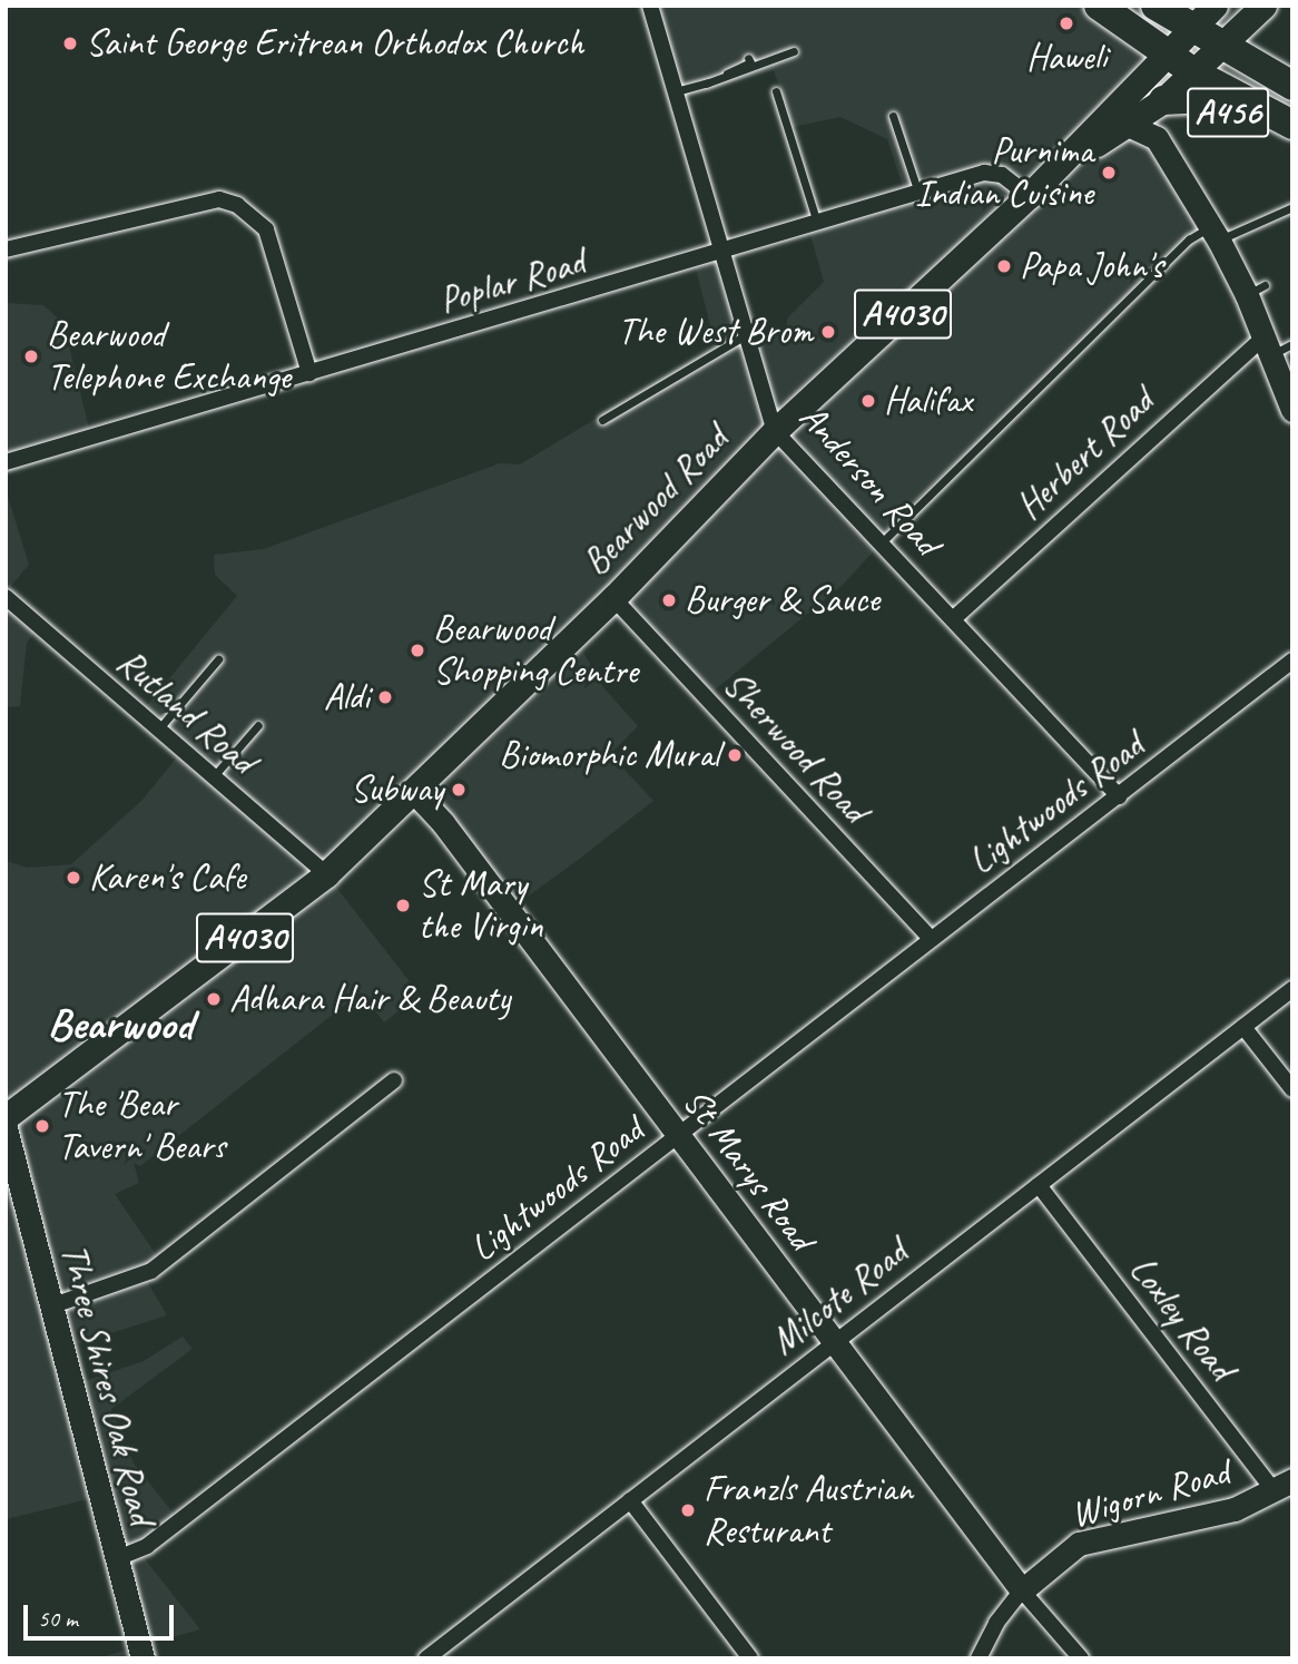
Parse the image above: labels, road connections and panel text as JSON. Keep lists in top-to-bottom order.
{
  "streets": {
    "highway": ["A456"],
    "main road": ["A4030", "Bearwood Road"],
    "street": [
      "Poplar Road",
      "Herbert Road",
      "Anderson Road",
      "Rutland Road",
      "Sherwood Road",
      "Lightwoods Road",
      "St Marys Road",
      "Milcote Road",
      "Loxley Road",
      "Three Shires Oak Road",
      "Wigorn Road"
    ]
  },
  "crossings": [
    ["A456", "Bearwood Road"],
    ["Poplar Road", "Anderson Road"],
    ["Poplar Road", "Bearwood Road"],
    ["Herbert Road", "Anderson Road"],
    ["Anderson Road", "Bearwood Road"],
    ["Anderson Road", "Lightwoods Road"],
    ["Bearwood Road", "Rutland Road"],
    ["Bearwood Road", "Sherwood Road"],
    ["Bearwood Road", "St Marys Road"],
    ["Sherwood Road", "Lightwoods Road"],
    ["Lightwoods Road", "St Marys Road"],
    ["Lightwoods Road", "Three Shires Oak Road"],
    ["St Marys Road", "Milcote Road"],
    ["St Marys Road", "Wigorn Road"],
    ["Milcote Road", "Loxley Road"],
    ["Loxley Road", "Wigorn Road"]
  ],
  "districts": ["Bearwood"],
  "places": [
    "Haweli",
    "Saint George Eritrean Orthodox Church",
    "Purnima Indian Cuisine",
    "Papa John's",
    "The West Brom",
    "Bearwood Telephone Exchange",
    "Halifax",
    "Burger & Sauce",
    "Bearwood Shopping Centre",
    "Aldi",
    "Biomorphic Mural",
    "Subway",
    "Karen's Cafe",
    "St Mary the Virgin",
    "Adhara Hair & Beauty",
    "The 'Bear Tavern' Bears",
    "Franzls Austrian Resturant"
  ],
  "scale_bar": "50 m"
}
